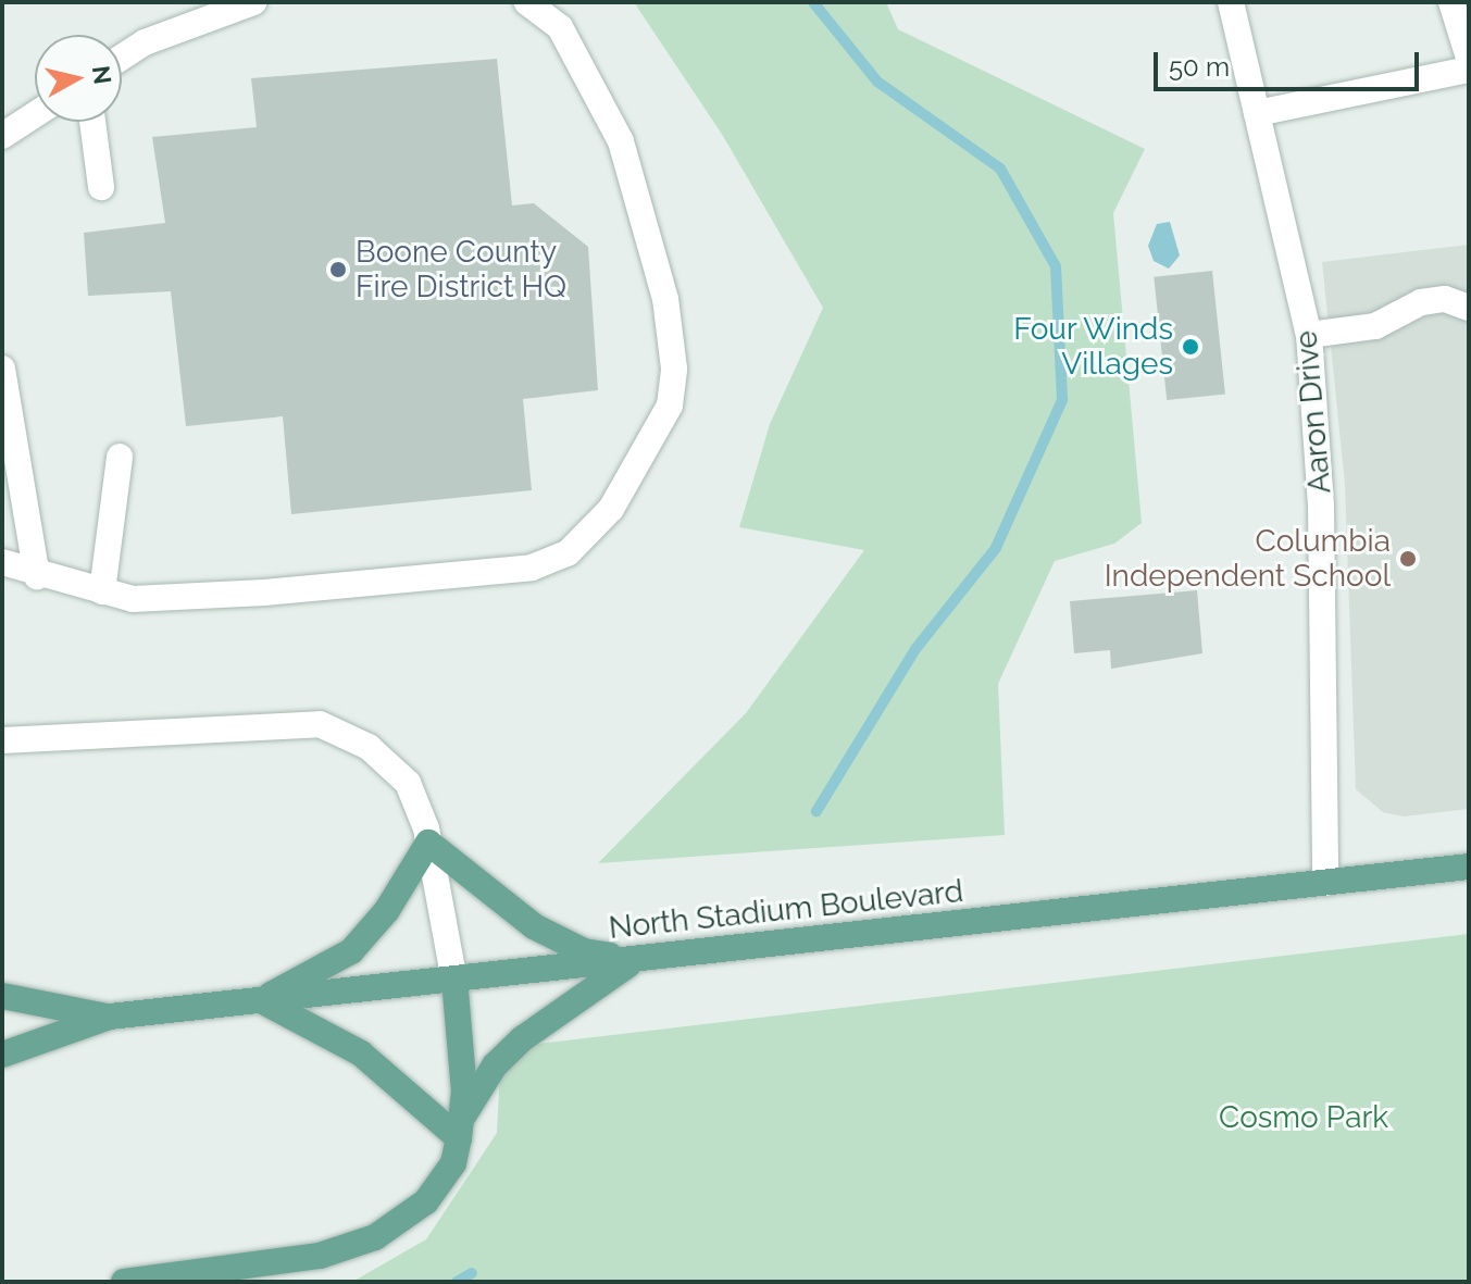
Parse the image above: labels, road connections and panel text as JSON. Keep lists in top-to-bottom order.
{
  "streets": {
    "main road": ["North Stadium Boulevard"],
    "street": ["Aaron Drive"]
  },
  "crossings": [
    ["Aaron Drive", "North Stadium Boulevard"]
  ],
  "parks": ["Cosmo Park"],
  "places": ["Boone County Fire District HQ", "Four Winds Villages", "Columbia Independent School"],
  "scale_bar": "50 m",
  "north": "right"
}
